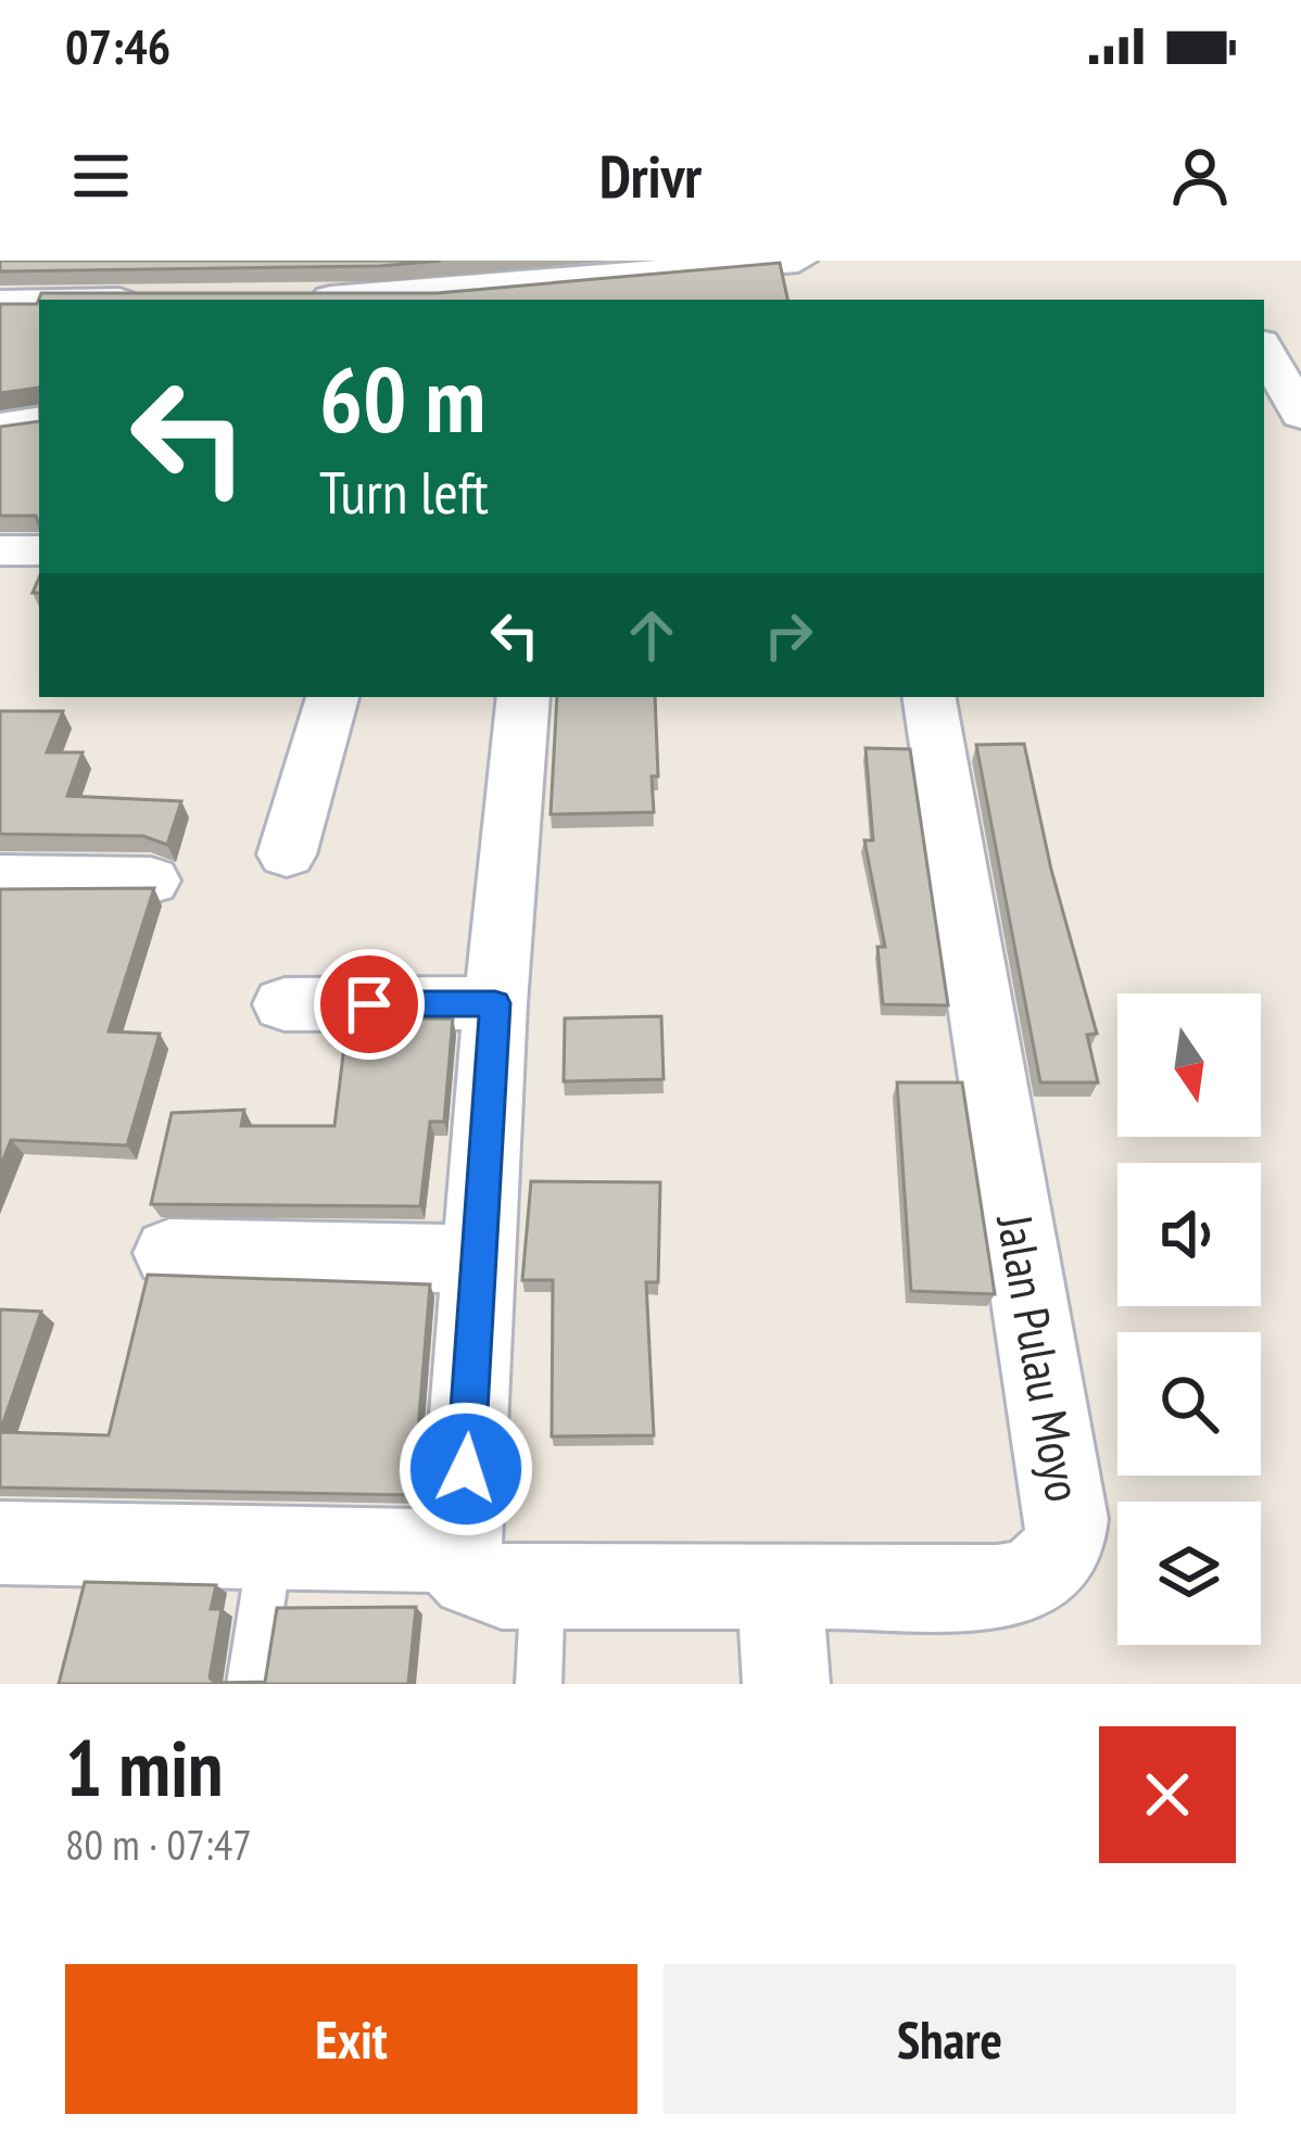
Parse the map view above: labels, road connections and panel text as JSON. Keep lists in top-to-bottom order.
{
  "streets": {
    "street": ["Jalan Pulau Moyo"]
  },
  "north": "bottom",
  "page": {
    "status": "07:46",
    "header": "Drivr",
    "turn": ["60 m", "Turn left"],
    "heading": ["1 min", "80 m · 07:47"],
    "buttons": ["Exit", "Share"]
  }
}
